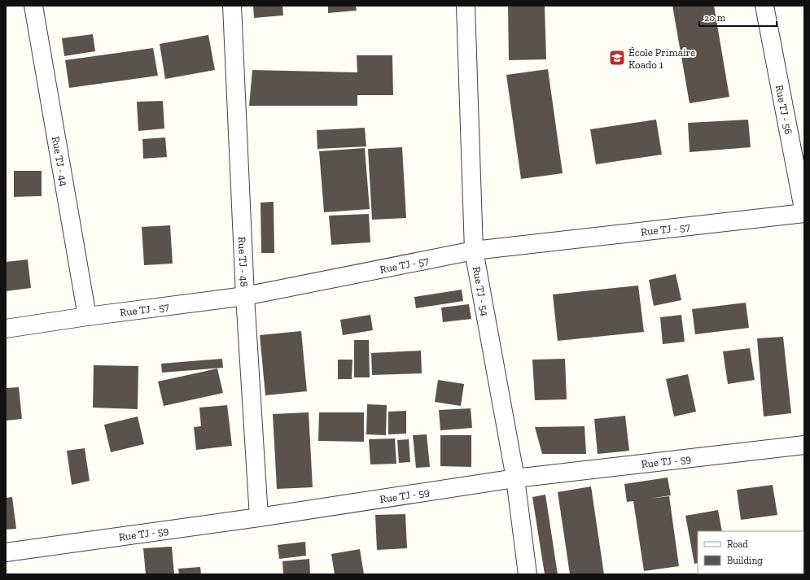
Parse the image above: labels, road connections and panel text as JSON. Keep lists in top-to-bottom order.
{
  "streets": {
    "street": [
      "Rue TJ - 56",
      "Rue TJ - 44",
      "Rue TJ - 57",
      "Rue TJ - 48",
      "Rue TJ - 54",
      "Rue TJ - 59"
    ]
  },
  "crossings": [
    ["Rue TJ - 56", "Rue TJ - 57"],
    ["Rue TJ - 44", "Rue TJ - 57"],
    ["Rue TJ - 57", "Rue TJ - 48"],
    ["Rue TJ - 57", "Rue TJ - 54"],
    ["Rue TJ - 48", "Rue TJ - 59"],
    ["Rue TJ - 54", "Rue TJ - 59"]
  ],
  "places": {
    "school or university": ["École Primaire Koado 1"]
  },
  "legend": ["Road", "Building"],
  "scale_bar": "20 m"
}
